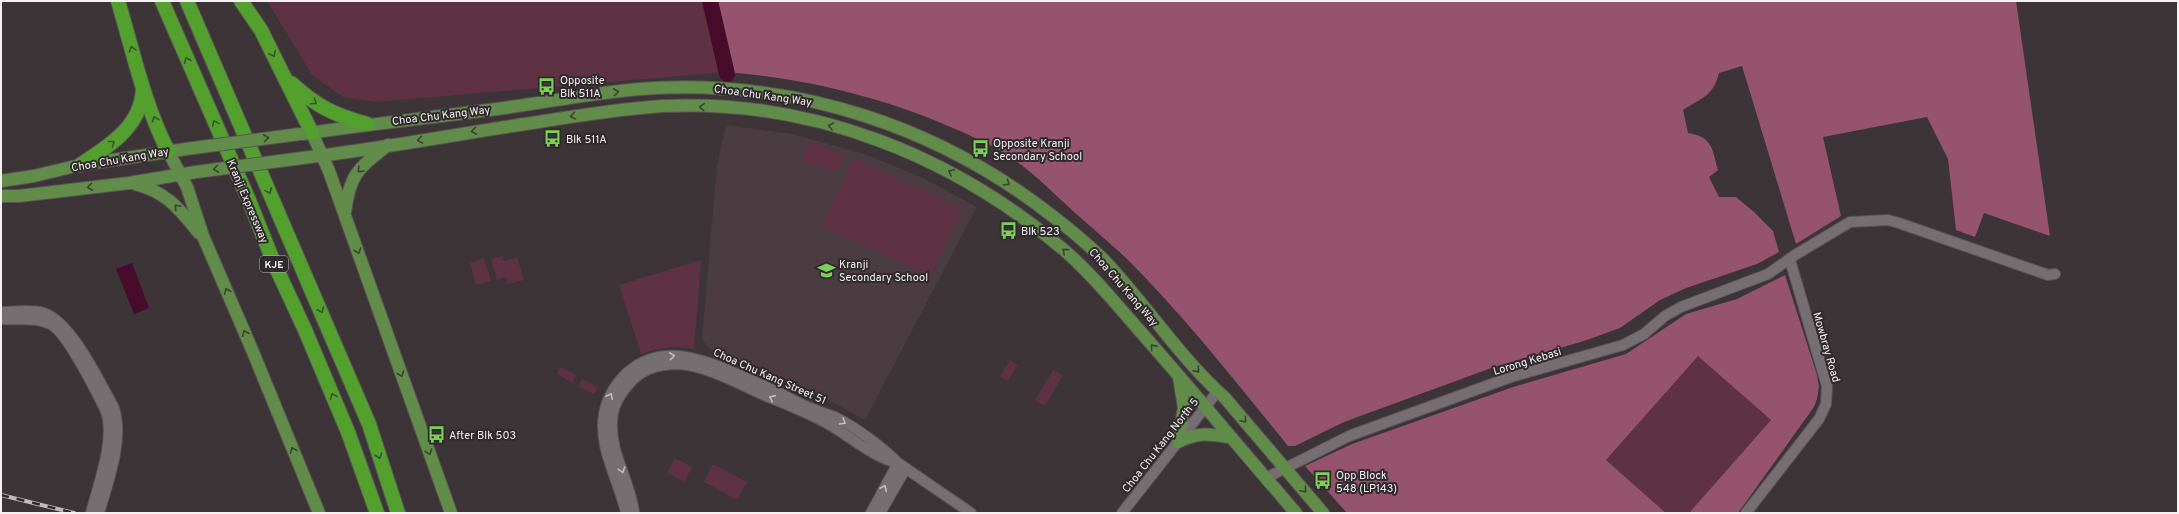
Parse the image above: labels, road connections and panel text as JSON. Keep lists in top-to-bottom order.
{
  "streets": {
    "highway": ["Kranji Expressway", "KJE"],
    "main road": ["Choa Chu Kang Way"],
    "street": [
      "Mowbray Road",
      "Lorong Kebasi",
      "Choa Chu Kang Street 51",
      "Choa Chu Kang North 5"
    ]
  },
  "crossings": [
    ["Choa Chu Kang Way", "Lorong Kebasi"],
    ["Choa Chu Kang Way", "Choa Chu Kang North 5"],
    ["Mowbray Road", "Lorong Kebasi"]
  ],
  "places": {
    "bus stop": [
      "Opposite Blk 511A",
      "Blk 511A",
      "Opposite Kranji Secondary School",
      "Blk 523",
      "After Blk 503",
      "Opp Block 548 (LP143)"
    ],
    "school or university": ["Kranji Secondary School"]
  }
}
